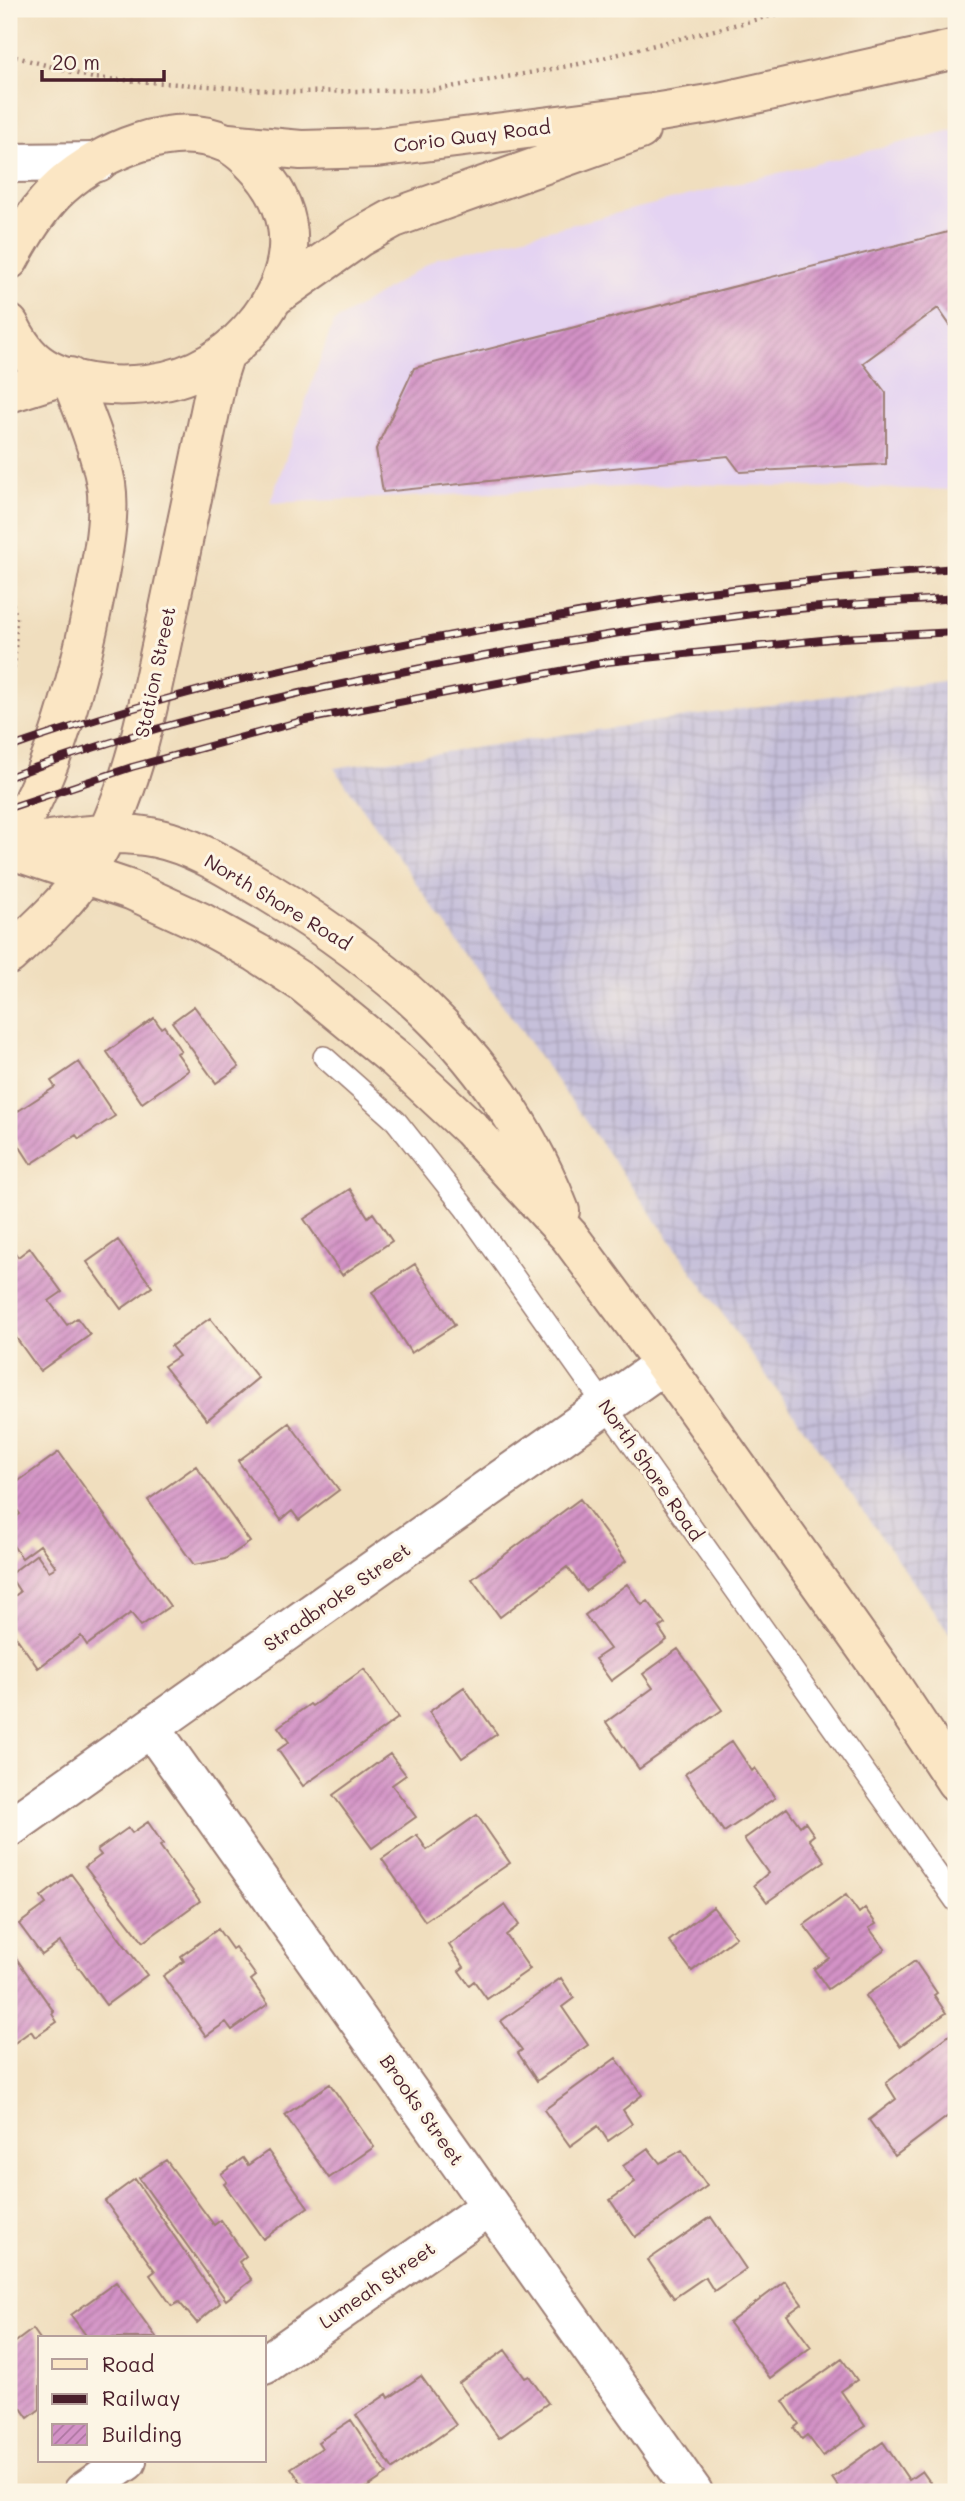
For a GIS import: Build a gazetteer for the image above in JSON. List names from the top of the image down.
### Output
{
  "streets": {
    "main road": ["Corio Quay Road", "Station Street", "North Shore Road"],
    "street": ["Stradbroke Street", "Brooks Street", "Lumeah Street"]
  },
  "crossings": [
    ["Station Street", "North Shore Road"],
    ["North Shore Road", "Stradbroke Street"],
    ["Stradbroke Street", "Brooks Street"],
    ["Brooks Street", "Lumeah Street"]
  ],
  "legend": ["Road", "Railway", "Building"],
  "scale_bar": "20 m"
}
